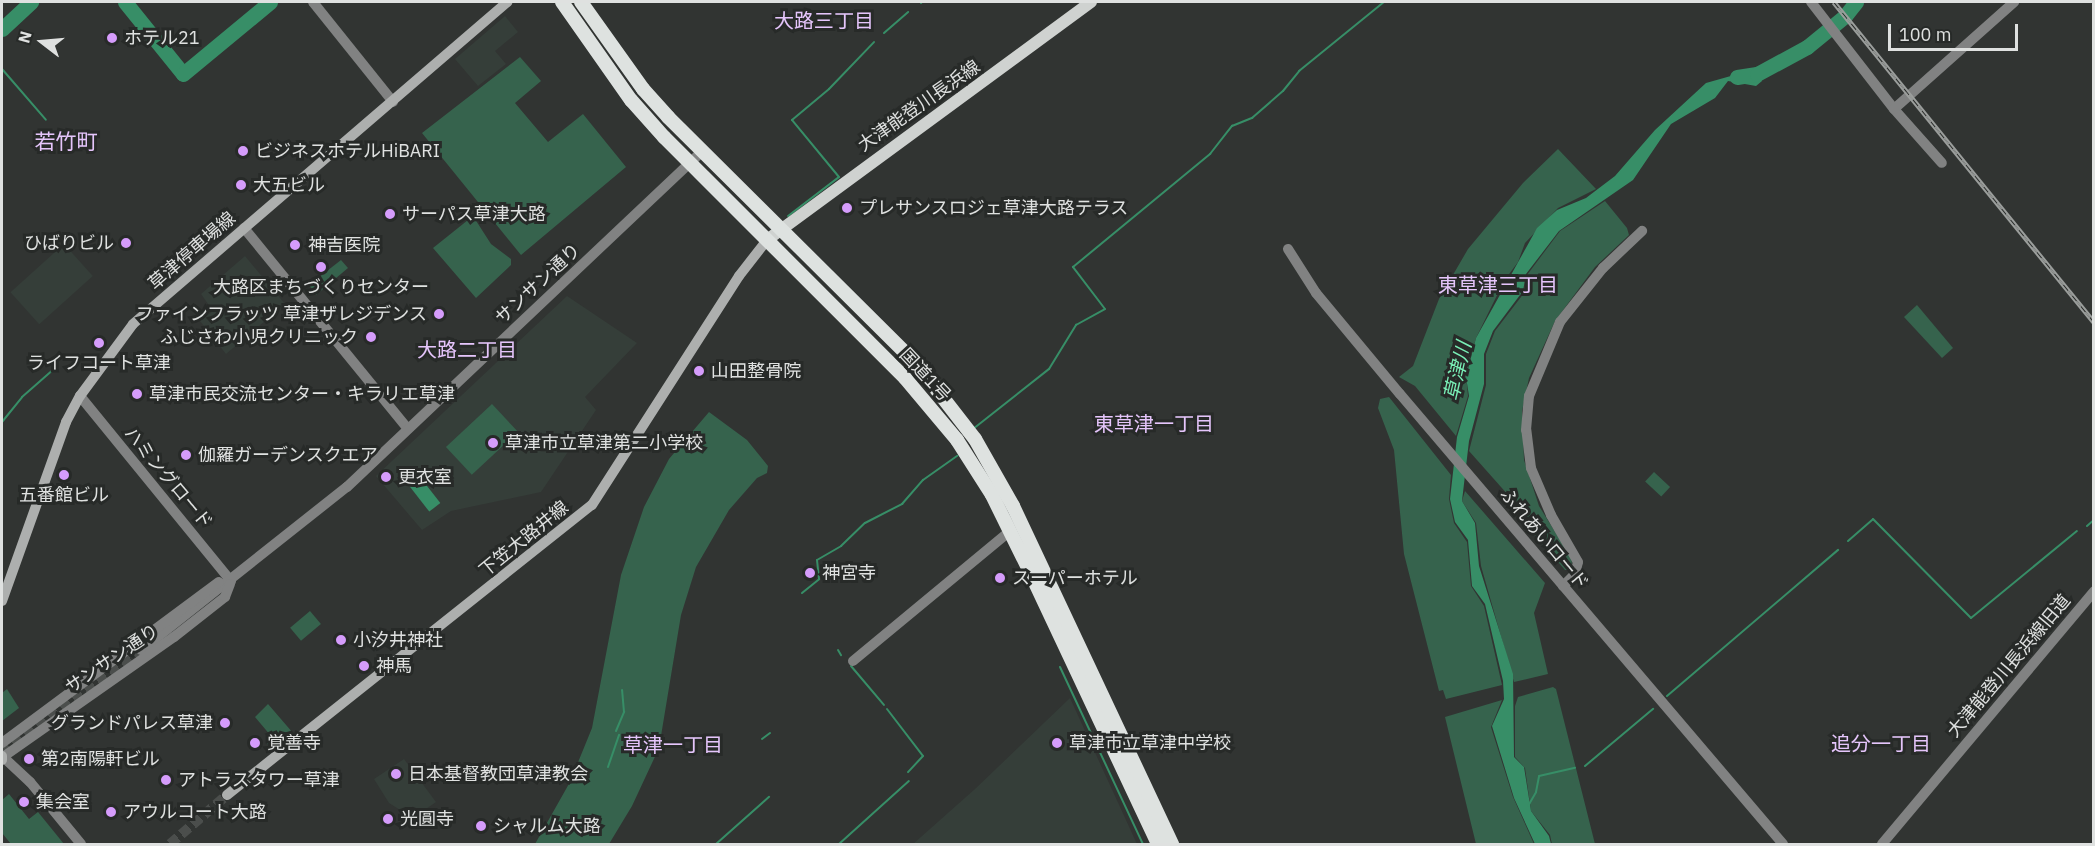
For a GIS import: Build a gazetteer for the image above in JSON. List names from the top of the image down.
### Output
{
  "streets": {
    "highway": ["国道1号"],
    "main road": ["大津能登川長浜線", "草津停車場線", "下笠大路井線"],
    "street": [
      "サンサン通り",
      "ハミングロード",
      "ふれあいロード",
      "大津能登川長浜線旧道"
    ]
  },
  "crossings": [
    ["大津能登川長浜線", "国道1号"],
    ["大津能登川長浜線", "下笠大路井線"],
    ["草津停車場線", "ハミングロード"],
    ["サンサン通り", "国道1号"],
    ["サンサン通り", "ハミングロード"],
    ["国道1号", "下笠大路井線"]
  ],
  "districts": [
    "大路三丁目",
    "若竹町",
    "東草津三丁目",
    "大路二丁目",
    "東草津一丁目",
    "追分一丁目",
    "草津一丁目"
  ],
  "water": ["草津川"],
  "places": [
    "ホテル21",
    "ビジネスホテルHiBARI",
    "大五ビル",
    "プレサンスロジェ草津大路テラス",
    "サーパス草津大路",
    "ひばりビル",
    "神吉医院",
    "大路区まちづくりセンター",
    "ファインフラッツ 草津ザレジデンス",
    "ふじさわ小児クリニック",
    "ライフコート草津",
    "山田整骨院",
    "草津市民交流センター・キラリエ草津",
    "草津市立草津第二小学校",
    "伽羅ガーデンスクエア",
    "五番館ビル",
    "更衣室",
    "神宮寺",
    "スーパーホテル",
    "小汐井神社",
    "神馬",
    "グランドパレス草津",
    "覚善寺",
    "草津市立草津中学校",
    "第2南陽軒ビル",
    "日本基督教団草津教会",
    "アトラスタワー草津",
    "集会室",
    "アウルコート大路",
    "光圓寺",
    "シャルム大路"
  ],
  "scale_bar": "100 m",
  "north": "left"
}
